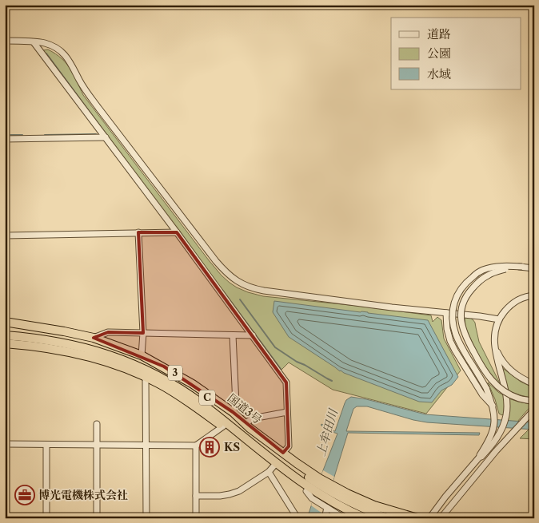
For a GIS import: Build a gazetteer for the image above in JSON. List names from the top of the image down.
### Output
{
  "streets": {
    "highway": ["3", "C", "国道3号"]
  },
  "water": ["上牟田川"],
  "places": {
    "building": ["KS"],
    "office": ["博光電機株式会社"]
  },
  "legend": ["道路", "公園", "水域"]
}
